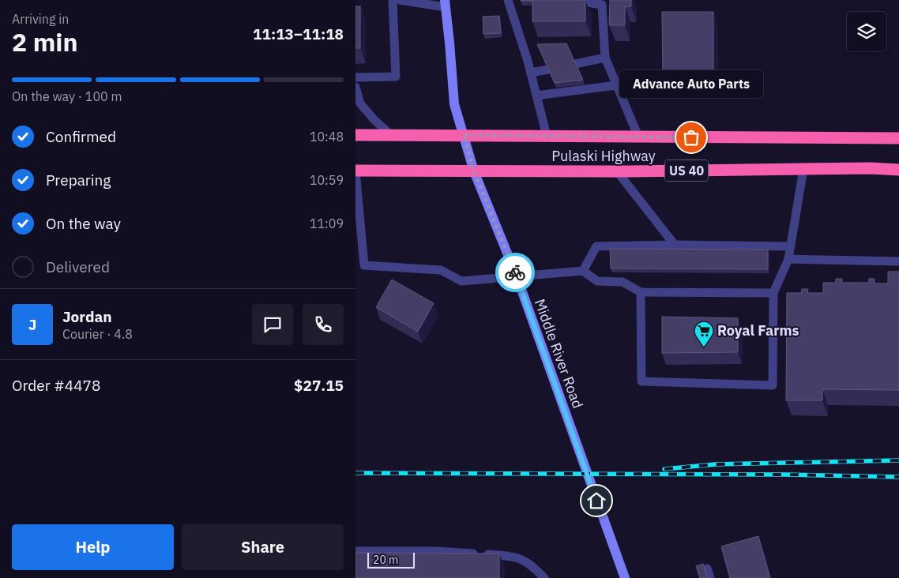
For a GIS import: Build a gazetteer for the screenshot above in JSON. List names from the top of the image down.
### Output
{
  "streets": {
    "highway": ["Pulaski Highway", "US 40"],
    "street": ["Middle River Road"]
  },
  "crossings": [
    ["Pulaski Highway", "Middle River Road"]
  ],
  "places": {
    "other": ["Advance Auto Parts"],
    "supermarket": ["Royal Farms"]
  },
  "scale_bar": "20 m",
  "page": {
    "heading": ["2 min", "Arriving in", "11:13–11:18"],
    "panel": [
      "Jordan",
      "Courier · 4.8",
      "Order #4478",
      "$27.15"
    ],
    "bar": "On the way · 100 m",
    "bubble": "Advance Auto Parts",
    "list": [
      ["Confirmed", "10:48"],
      ["Preparing", "10:59"],
      ["On the way", "11:09"],
      "Delivered"
    ],
    "round": "J",
    "buttons": ["Help", "Share"],
    "scale": "20 m"
  }
}
